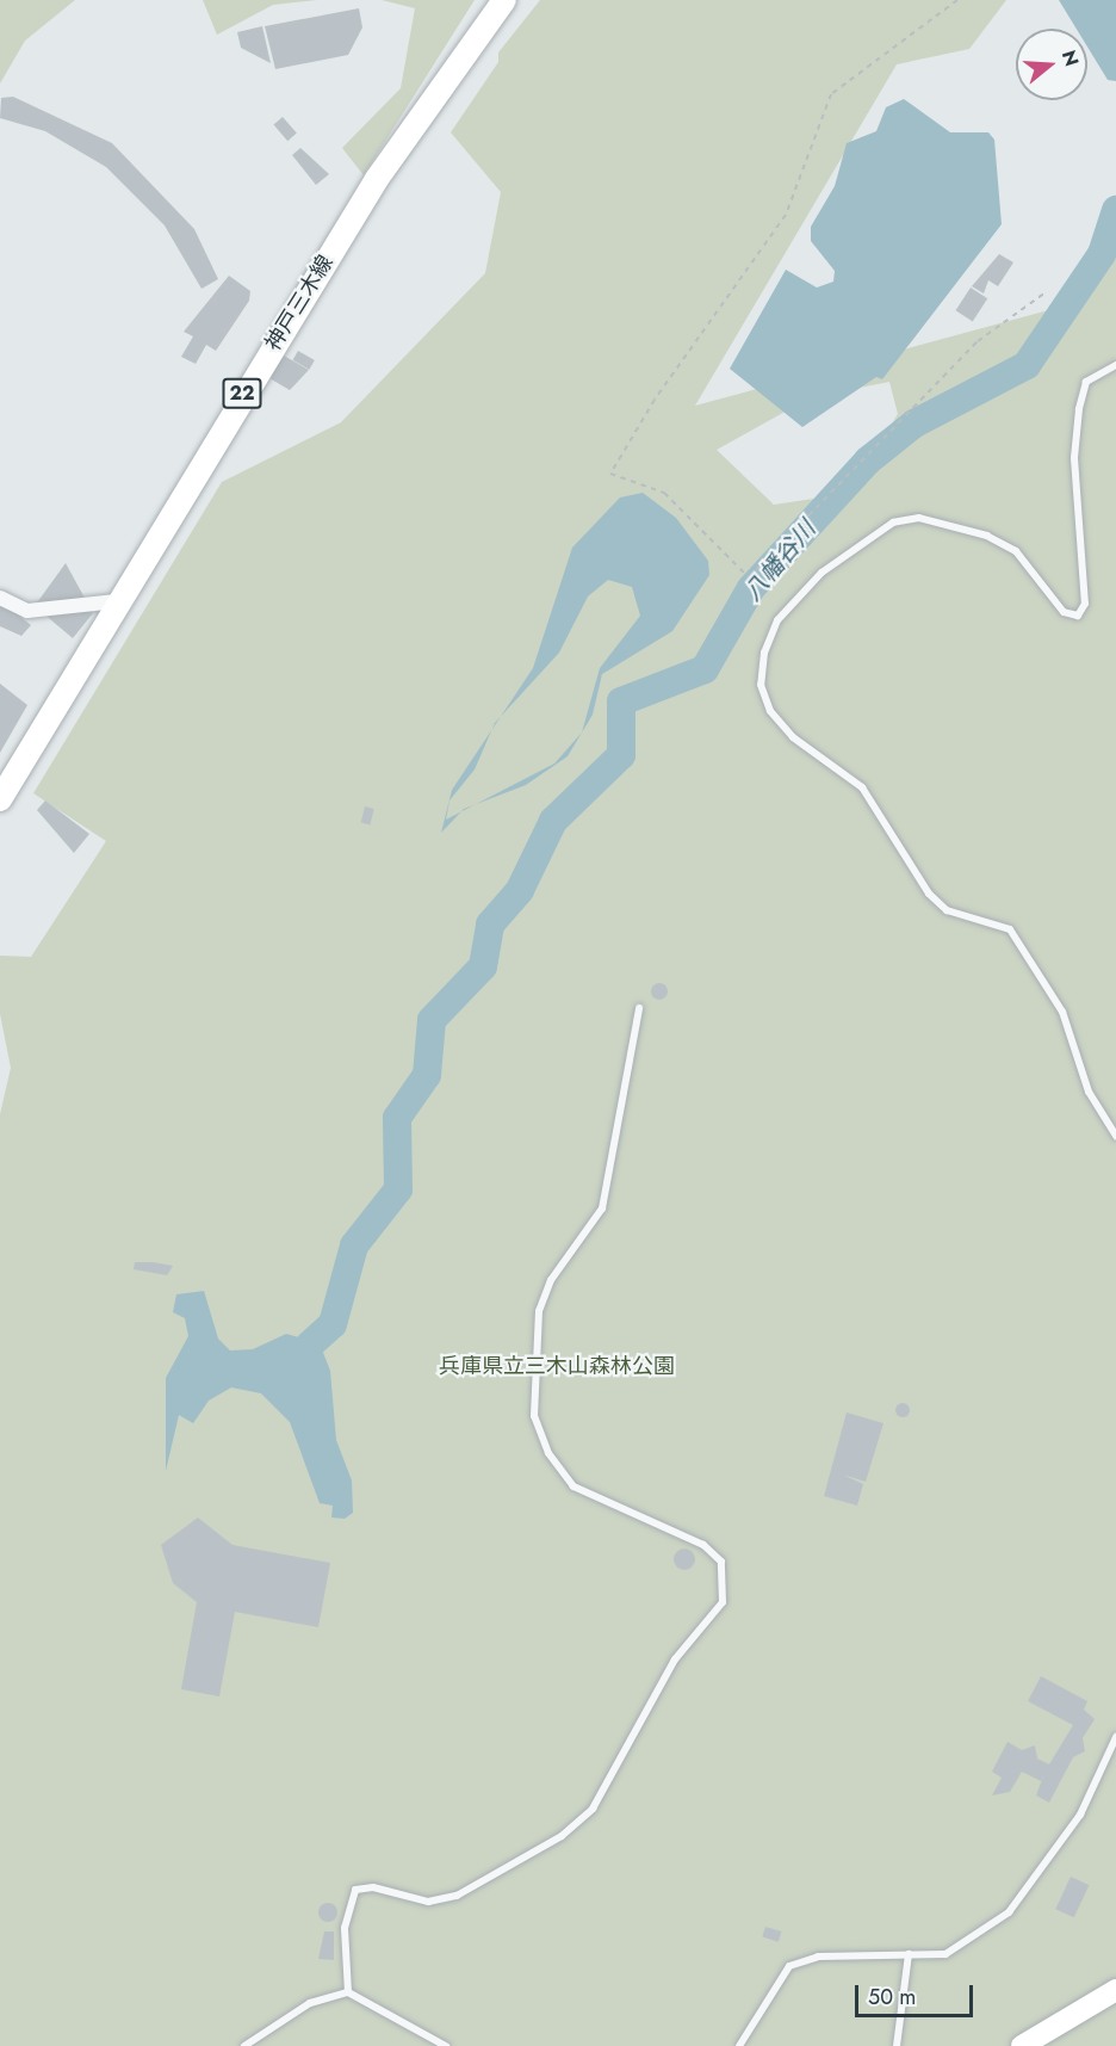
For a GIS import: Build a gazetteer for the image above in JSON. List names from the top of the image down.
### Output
{
  "streets": {
    "main road": ["神戸三木線", "22"]
  },
  "water": ["八幡谷川"],
  "parks": ["兵庫県立三木山森林公園"],
  "scale_bar": "50 m",
  "north": "right"
}
